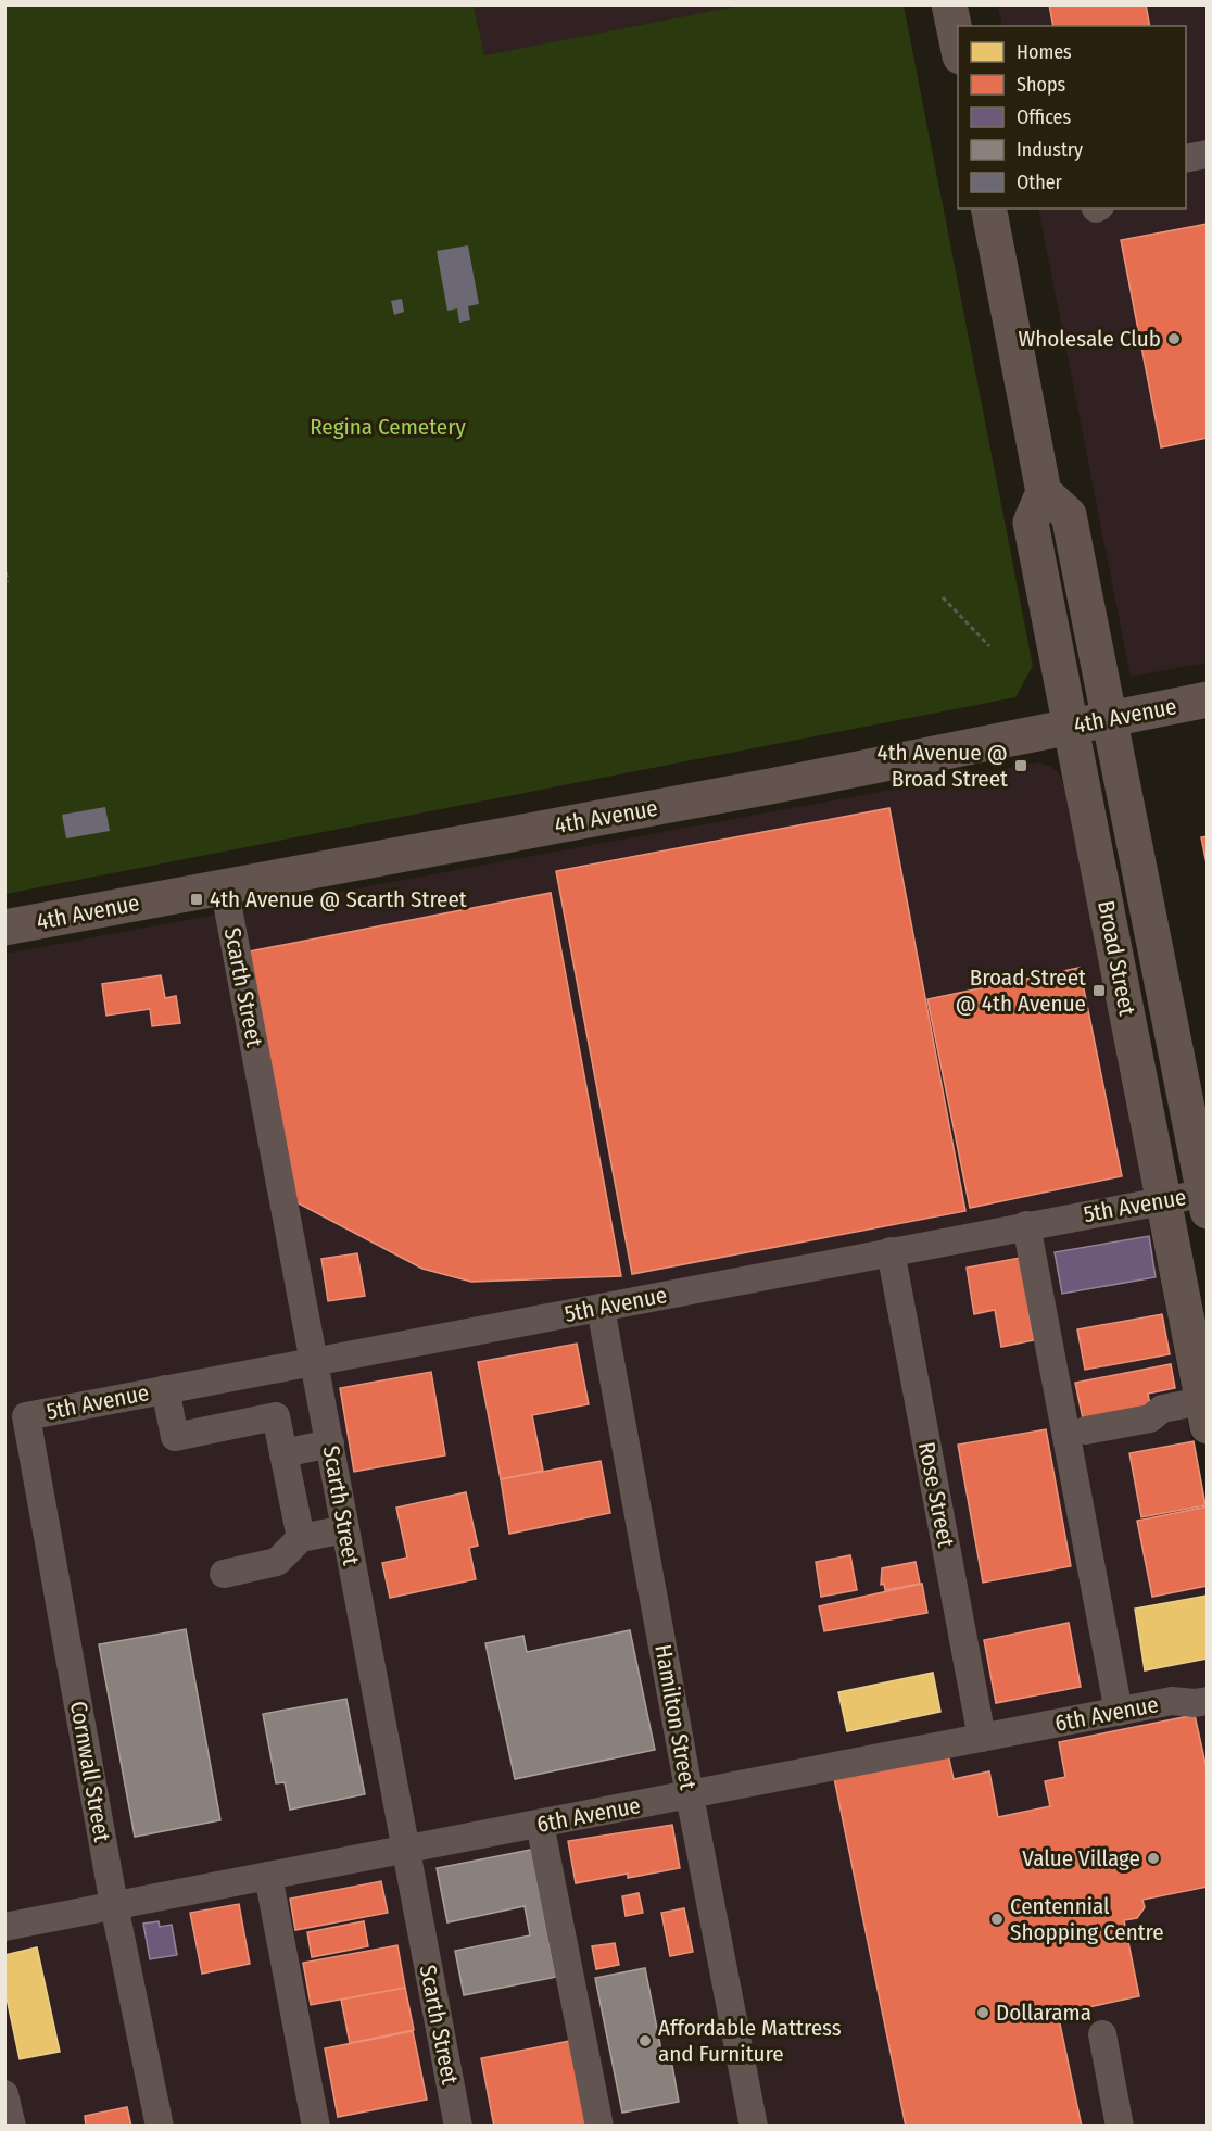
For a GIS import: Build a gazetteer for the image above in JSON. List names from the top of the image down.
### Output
{
  "streets": {
    "main road": ["4th Avenue", "Broad Street"],
    "street": [
      "Scarth Street",
      "5th Avenue",
      "Rose Street",
      "6th Avenue",
      "Hamilton Street",
      "Cornwall Street"
    ]
  },
  "crossings": [
    ["4th Avenue", "Broad Street"],
    ["4th Avenue", "Scarth Street"],
    ["Broad Street", "5th Avenue"],
    ["Scarth Street", "5th Avenue"],
    ["Scarth Street", "6th Avenue"],
    ["5th Avenue", "Rose Street"],
    ["5th Avenue", "Hamilton Street"],
    ["5th Avenue", "Cornwall Street"],
    ["Rose Street", "6th Avenue"],
    ["6th Avenue", "Hamilton Street"],
    ["6th Avenue", "Cornwall Street"]
  ],
  "parks": ["Regina Cemetery"],
  "places": {
    "other": [
      "Wholesale Club",
      "Value Village",
      "Centennial Shopping Centre",
      "Dollarama",
      "Affordable Mattress and Furniture"
    ],
    "transit": ["4th Avenue @ Broad Street", "4th Avenue @ Scarth Street", "Broad Street @ 4th Avenue"]
  },
  "legend": [
    "Homes",
    "Shops",
    "Offices",
    "Industry",
    "Other"
  ]
}
